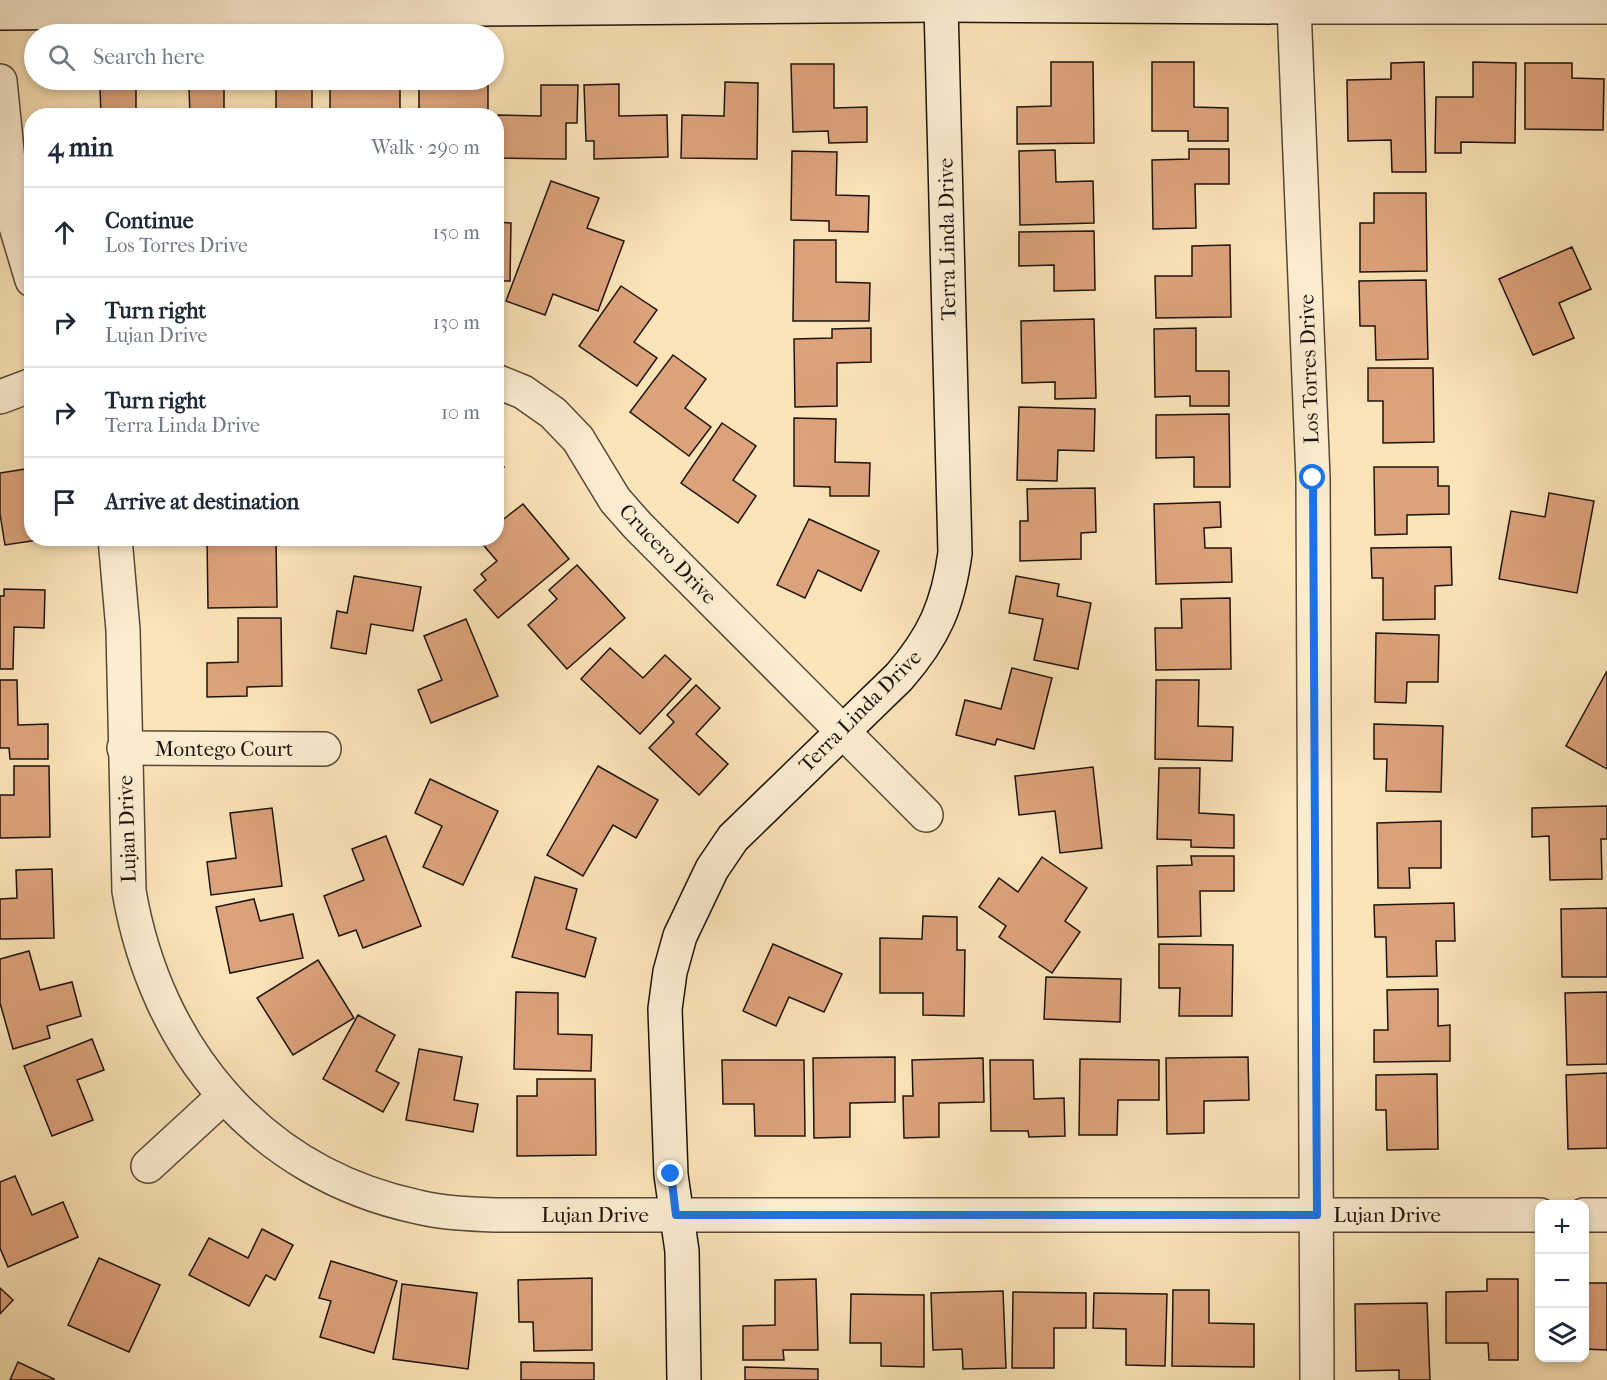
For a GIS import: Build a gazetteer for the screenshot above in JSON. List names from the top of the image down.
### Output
{
  "streets": {
    "street": [
      "Terra Linda Drive",
      "Los Torres Drive",
      "Crucero Drive",
      "Montego Court",
      "Lujan Drive"
    ]
  },
  "crossings": [
    ["Terra Linda Drive", "Crucero Drive"],
    ["Terra Linda Drive", "Lujan Drive"],
    ["Los Torres Drive", "Lujan Drive"],
    ["Montego Court", "Lujan Drive"]
  ],
  "page": {
    "search": "Search here",
    "heading": ["4 min", "Walk · 290 m"],
    "list": [
      ["Continue", "Los Torres Drive", "150 m"],
      ["Turn right", "Lujan Drive", "130 m"],
      ["Turn right", "Terra Linda Drive", "10 m"],
      "Arrive at destination"
    ],
    "map_buttons": ["+", "−"]
  }
}
